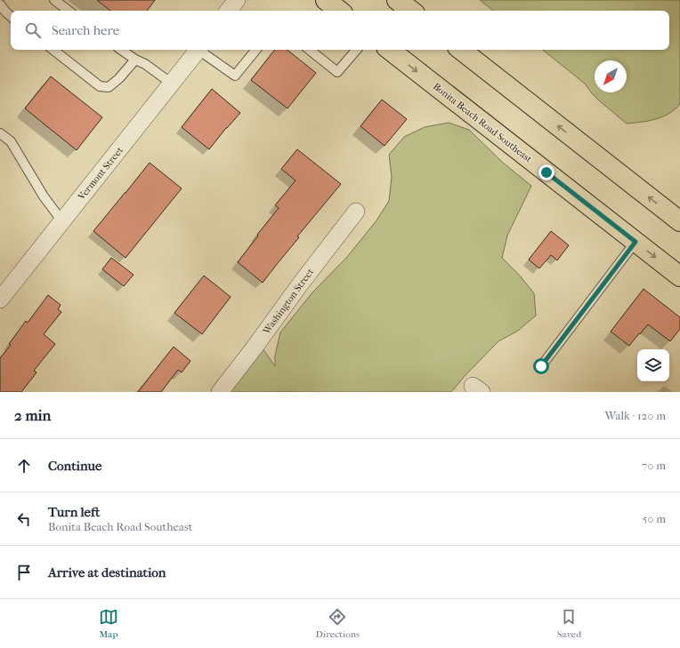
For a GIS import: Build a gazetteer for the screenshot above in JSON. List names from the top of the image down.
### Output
{
  "streets": {
    "main road": ["Bonita Beach Road Southeast"],
    "street": ["Vermont Street", "Washington Street"]
  },
  "north": "bottom left",
  "page": {
    "search": "Search here",
    "heading": ["2 min", "Walk · 120 m"],
    "list": [
      ["Continue", "70 m"],
      ["Turn left", "Bonita Beach Road Southeast", "50 m"],
      "Arrive at destination"
    ],
    "nav": ["Map", "Directions", "Saved"]
  }
}
